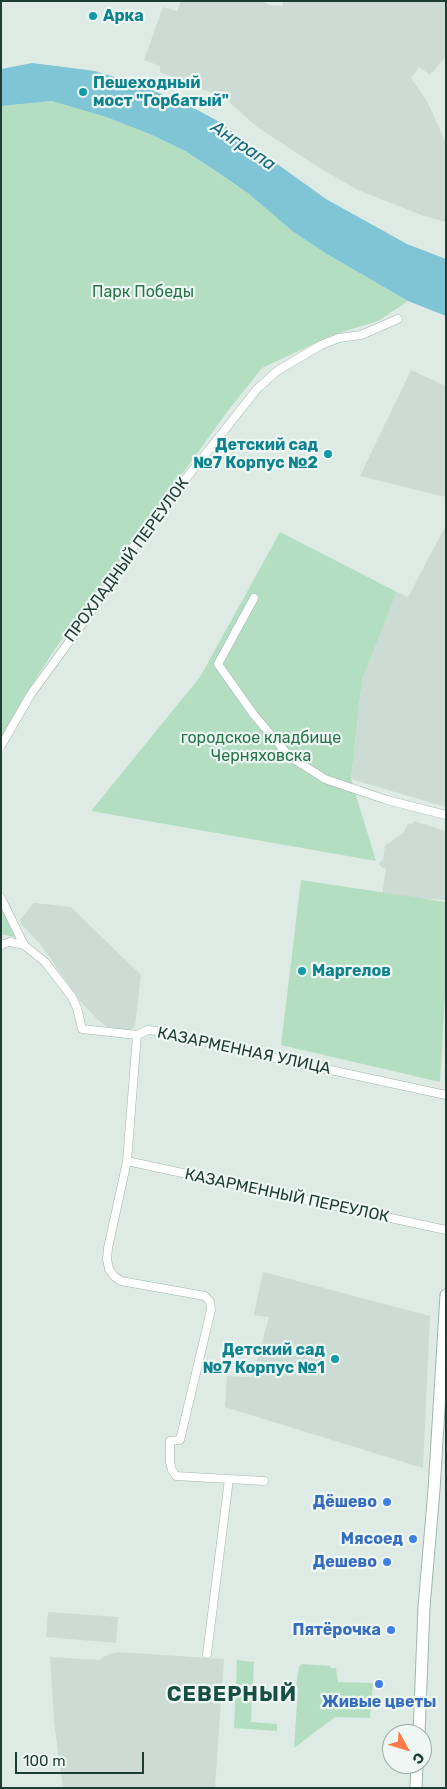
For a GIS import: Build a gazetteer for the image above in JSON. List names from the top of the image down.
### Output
{
  "streets": {
    "street": ["ПРОХЛАДНЫЙ ПЕРЕУЛОК", "КАЗАРМЕННАЯ УЛИЦА", "КАЗАРМЕННЫЙ ПЕРЕУЛОК"]
  },
  "crossings": [
    ["КАЗАРМЕННАЯ УЛИЦА", "КАЗАРМЕННЫЙ ПЕРЕУЛОК"]
  ],
  "districts": ["СЕВЕРНЫЙ"],
  "water": ["Анграпа"],
  "parks": ["Парк Победы", "городское кладбище Черняховска"],
  "places": [
    "Арка",
    "Пешеходный мост \"Горбатый\"",
    "Детский сад №7 Корпус №2",
    "Маргелов",
    "Детский сад №7 Корпус №1",
    "Дёшево",
    "Мясоед",
    "Дешево",
    "Пятёрочка",
    "Живые цветы"
  ],
  "scale_bar": "100 m",
  "north": "bottom right"
}
